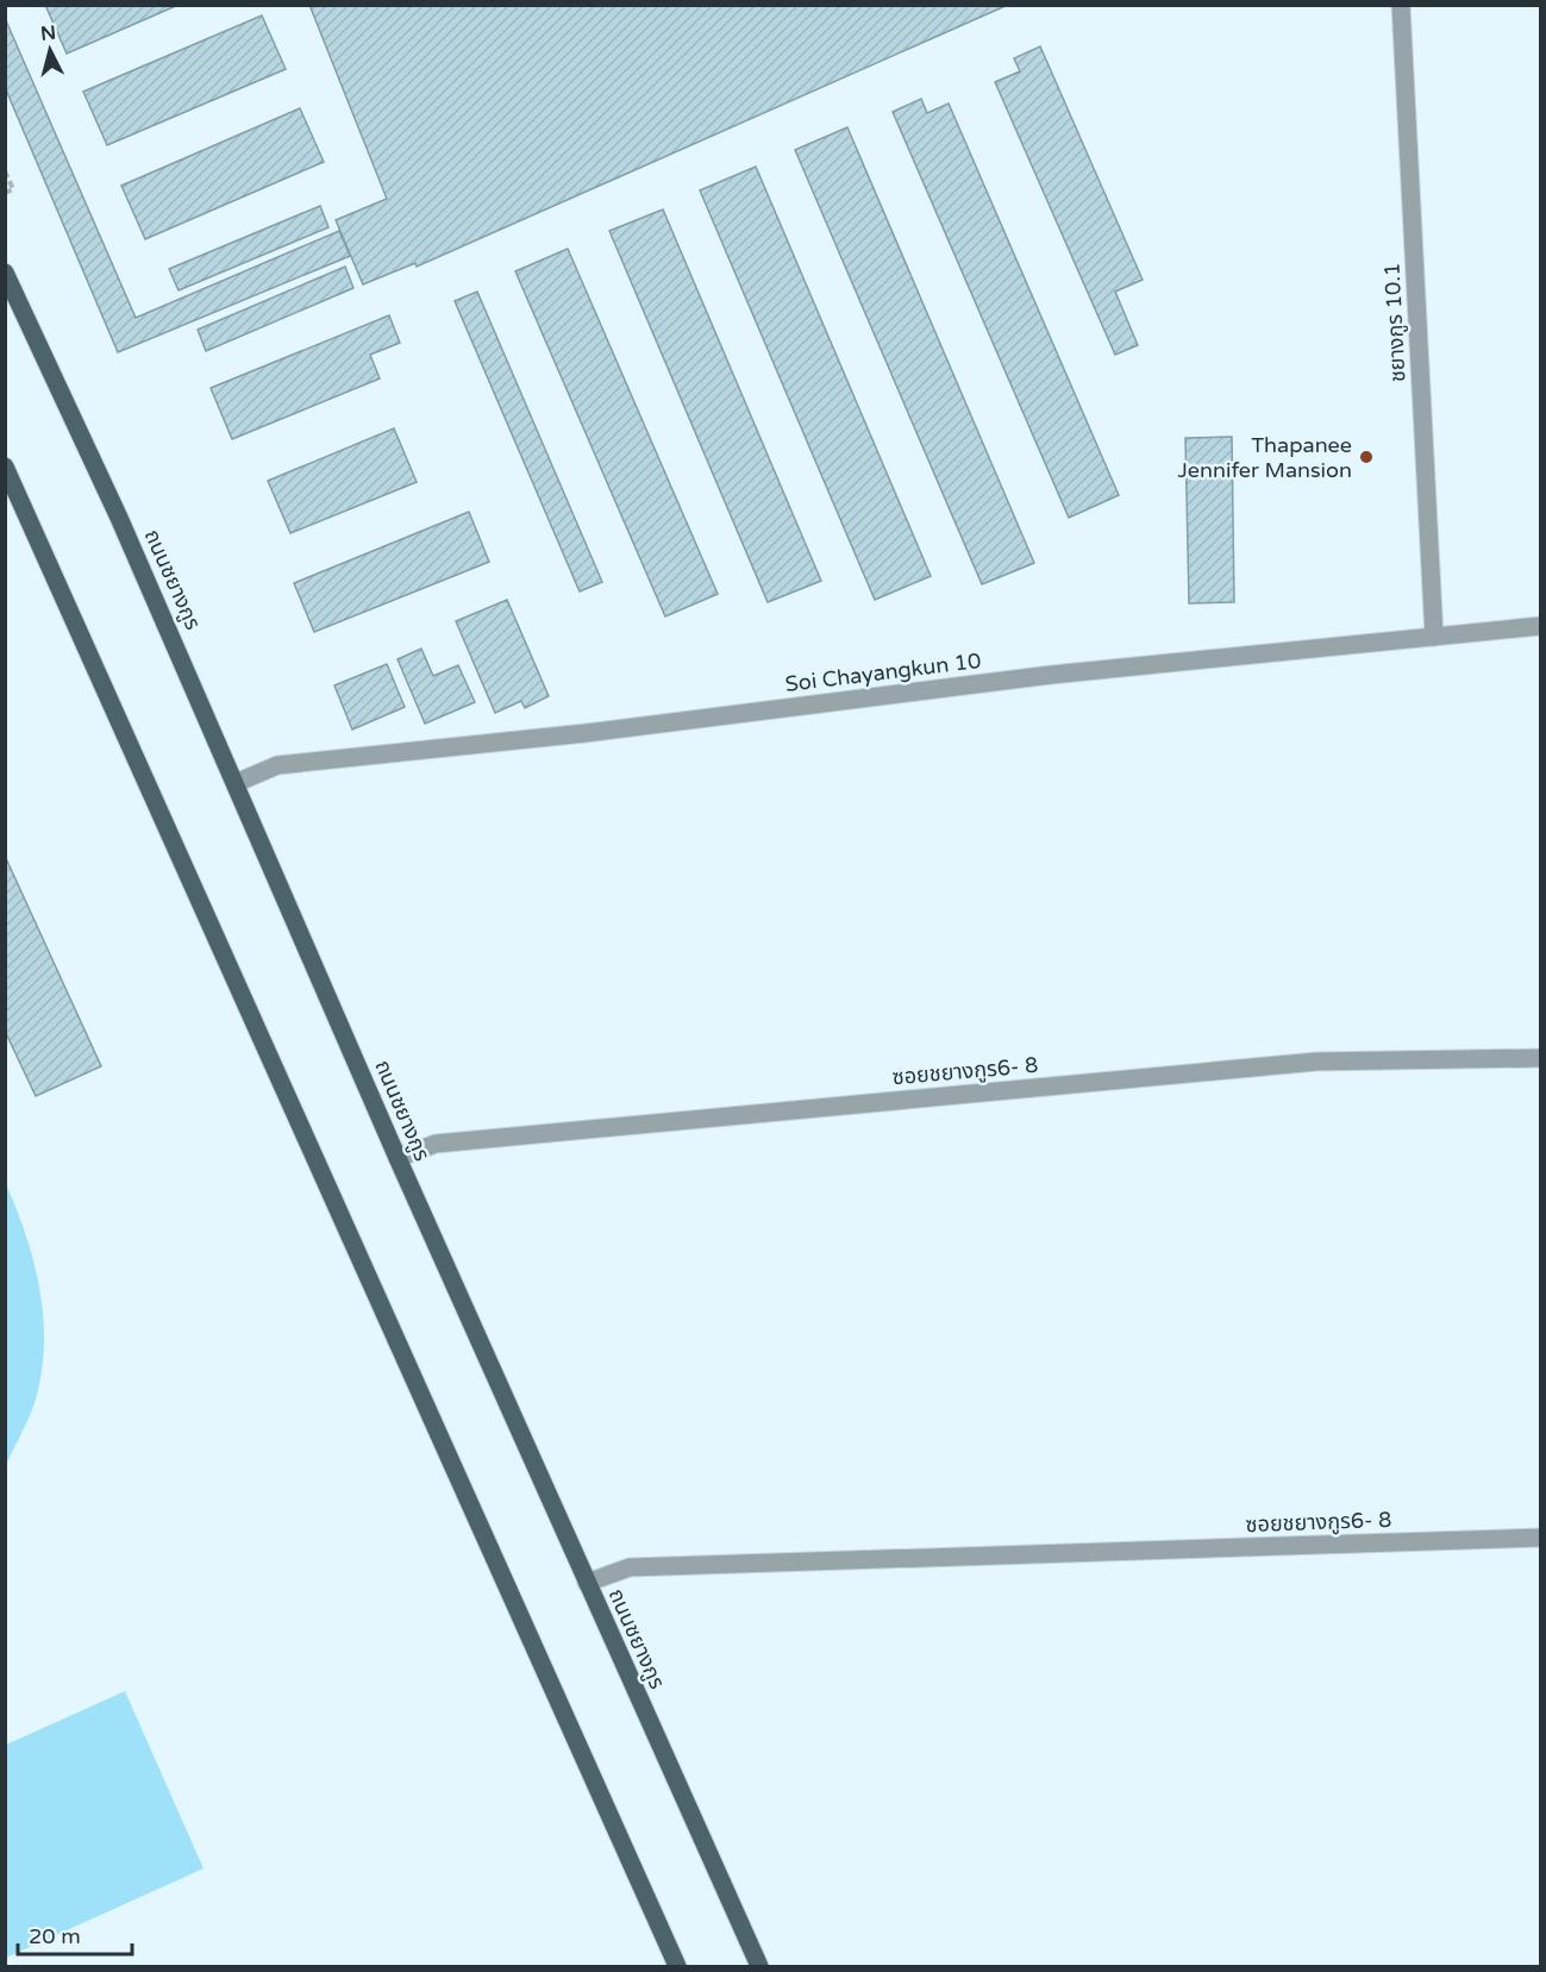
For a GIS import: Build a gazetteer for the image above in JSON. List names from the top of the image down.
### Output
{
  "streets": {
    "main road": ["ถนนชยางกูร"],
    "street": ["ชยางกูร 10.1", "Soi Chayangkun 10", "ซอยชยางกูร6- 8"]
  },
  "crossings": [
    ["ชยางกูร 10.1", "Soi Chayangkun 10"],
    ["ถนนชยางกูร", "Soi Chayangkun 10"],
    ["ถนนชยางกูร", "ซอยชยางกูร6- 8"]
  ],
  "places": ["Thapanee Jennifer Mansion"],
  "scale_bar": "20 m",
  "north": "top"
}
